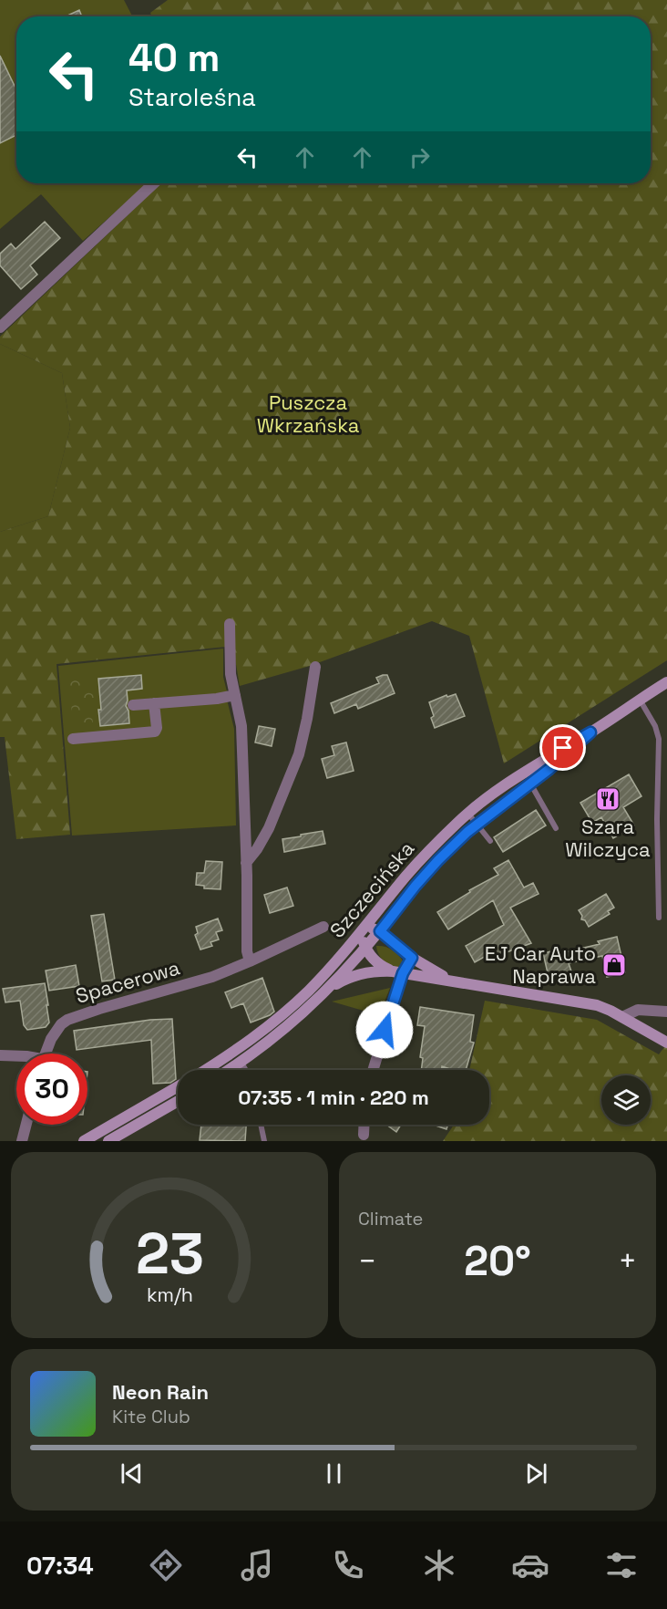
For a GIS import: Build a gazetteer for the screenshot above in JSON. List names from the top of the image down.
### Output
{
  "streets": {
    "main road": ["Szczecińska"],
    "street": ["Spacerowa"]
  },
  "parks": ["Puszcza Wkrzańska"],
  "places": {
    "restaurant": ["Szara Wilczyca"],
    "shop": ["EJ Car Auto Naprawa"]
  },
  "page": {
    "turn": ["40 m", "Staroleśna"],
    "limit": "30",
    "trip": "07:35 · 1 min · 220 m",
    "tile": "Climate",
    "heat": ["−", "20°", "+"],
    "song": ["Neon Rain", "Kite Club"],
    "tabs": "07:34",
    "gauge": ["23", "km/h"]
  }
}
